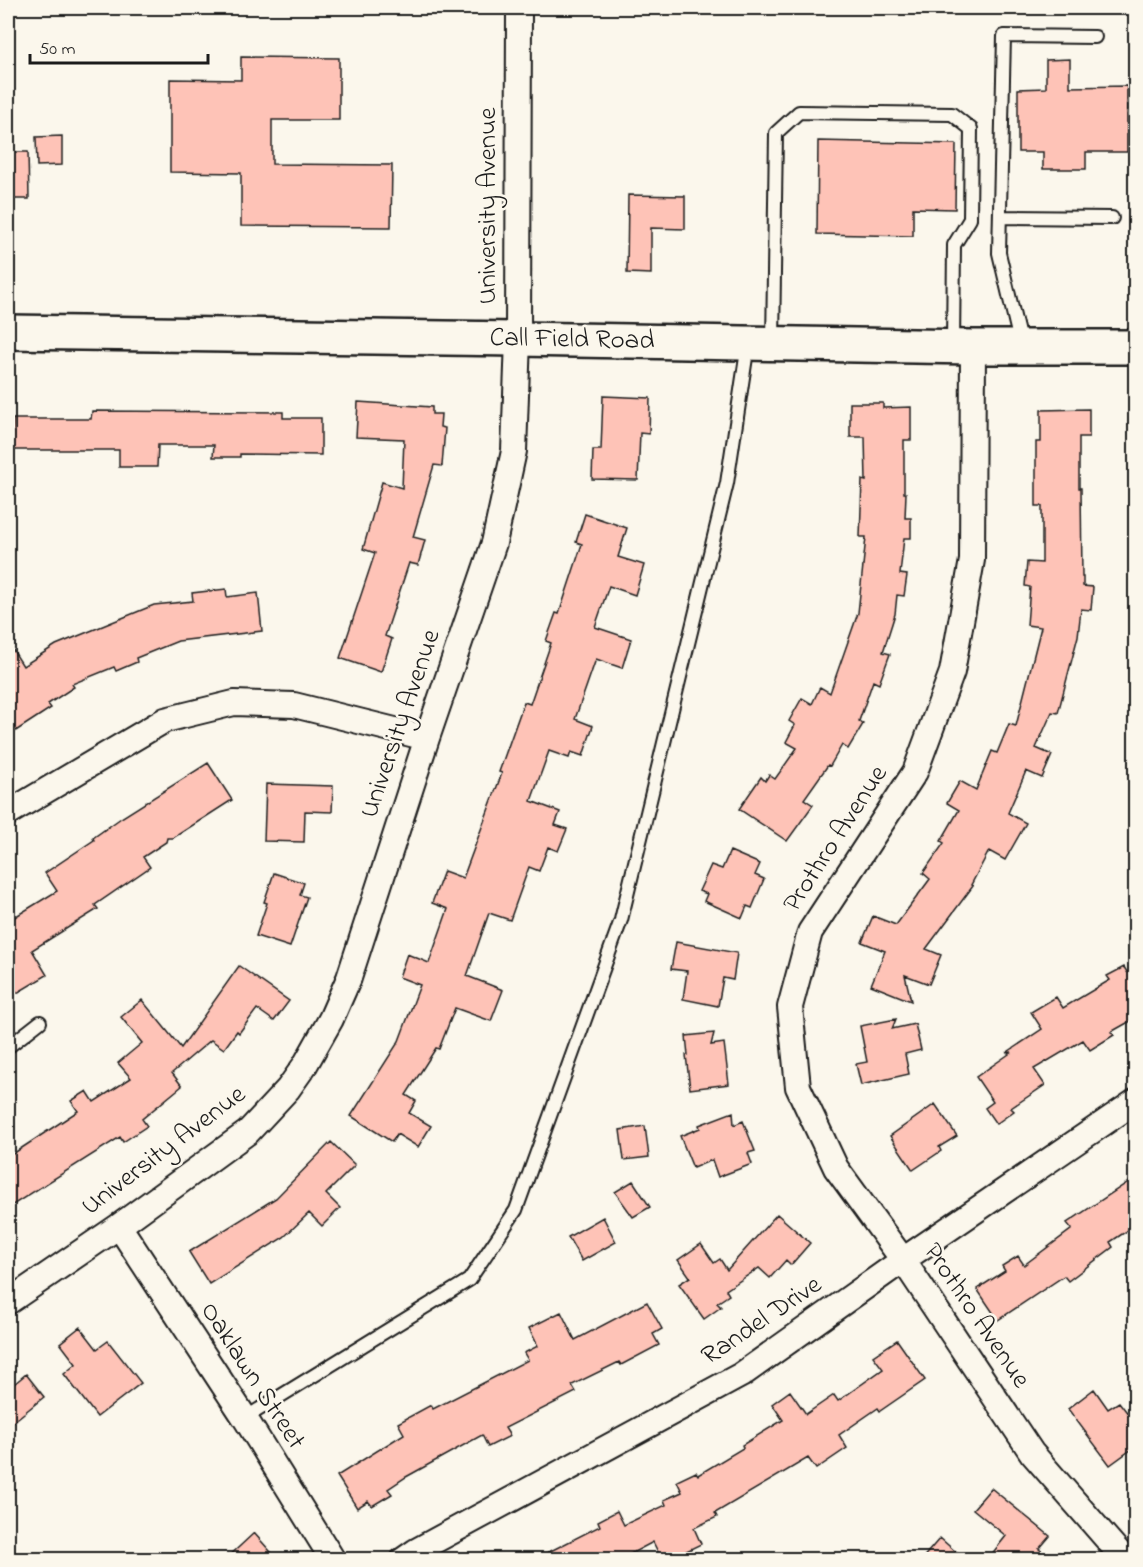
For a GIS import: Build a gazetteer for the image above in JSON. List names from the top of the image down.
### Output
{
  "streets": {
    "main road": ["Call Field Road"],
    "street": [
      "University Avenue",
      "Prothro Avenue",
      "Randel Drive",
      "Oaklawn Street"
    ]
  },
  "crossings": [
    ["University Avenue", "Call Field Road"],
    ["University Avenue", "Oaklawn Street"],
    ["Call Field Road", "Prothro Avenue"],
    ["Prothro Avenue", "Randel Drive"]
  ],
  "scale_bar": "50 m"
}
